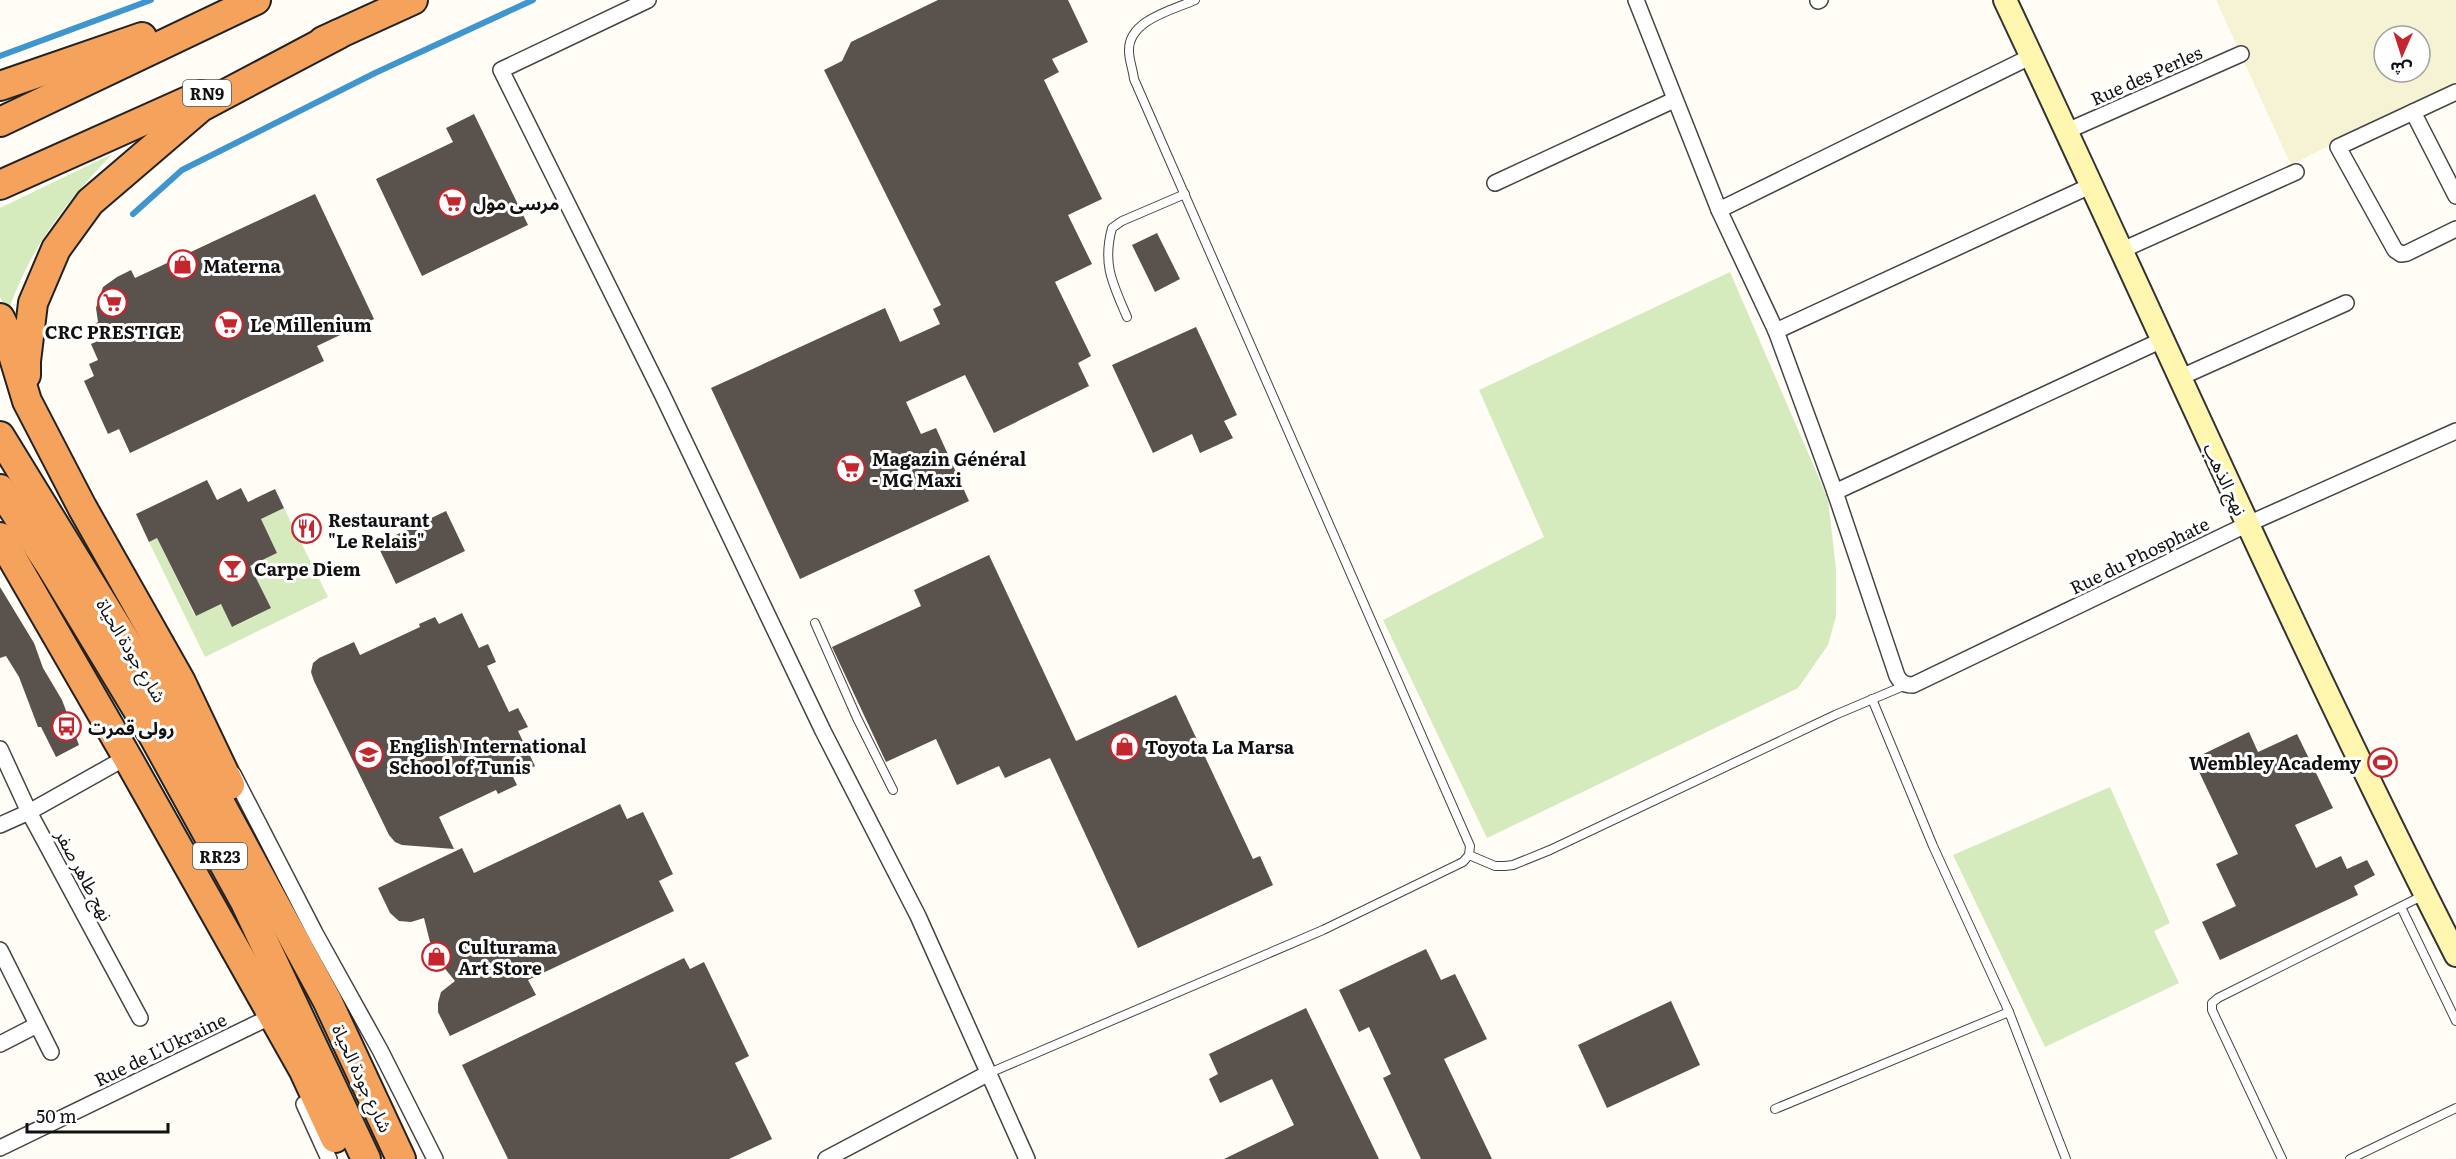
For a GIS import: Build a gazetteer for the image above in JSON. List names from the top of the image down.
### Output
{
  "streets": {
    "highway": ["RN9", "شارع جودة الحياة", "RR23"],
    "street": [
      "Rue des Perles",
      "نهج الذهب",
      "Rue du Phosphate",
      "نهج طاهر صفر",
      "Rue de L'Ukraine"
    ]
  },
  "crossings": [
    ["Rue des Perles", "نهج الذهب"],
    ["نهج الذهب", "Rue du Phosphate"]
  ],
  "places": {
    "supermarket": [
      "مرسى مول",
      "CRC PRESTIGE",
      "Le Millenium",
      "Magazin Général - MG Maxi"
    ],
    "shop": ["Materna", "Toyota La Marsa", "Culturama Art Store"],
    "restaurant": ["Restaurant \"Le Relais\""],
    "bar": ["Carpe Diem"],
    "bus stop": ["رولى قمرت"],
    "school or university": ["English International School of Tunis"],
    "sports": ["Wembley Academy"]
  },
  "scale_bar": "50 m",
  "north": "bottom"
}
